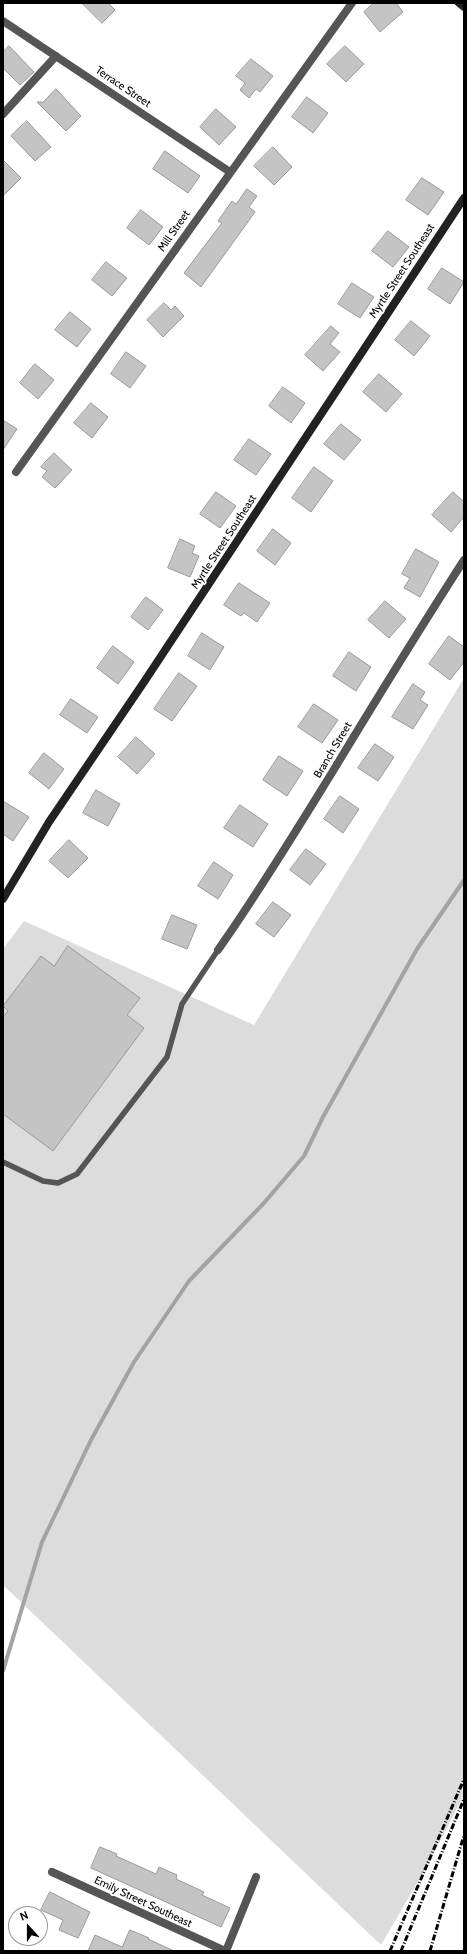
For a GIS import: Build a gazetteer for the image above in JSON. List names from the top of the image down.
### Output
{
  "streets": {
    "street": [
      "Terrace Street",
      "Mill Street",
      "Myrtle Street Southeast",
      "Branch Street",
      "Emily Street Southeast"
    ]
  },
  "crossings": [
    ["Terrace Street", "Mill Street"]
  ],
  "north": "top"
}
